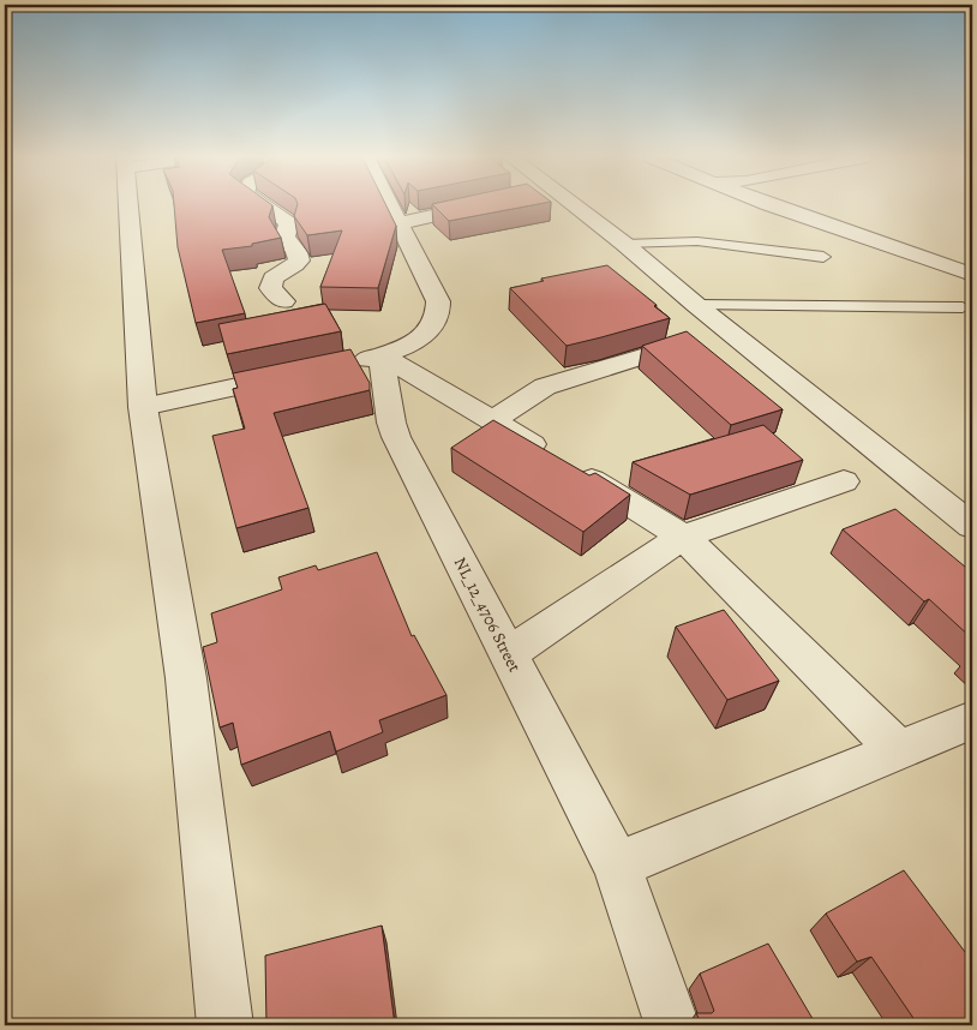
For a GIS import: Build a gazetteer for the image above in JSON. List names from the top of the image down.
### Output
{
  "streets": {
    "street": ["NL_12_4706 Street"]
  }
}
